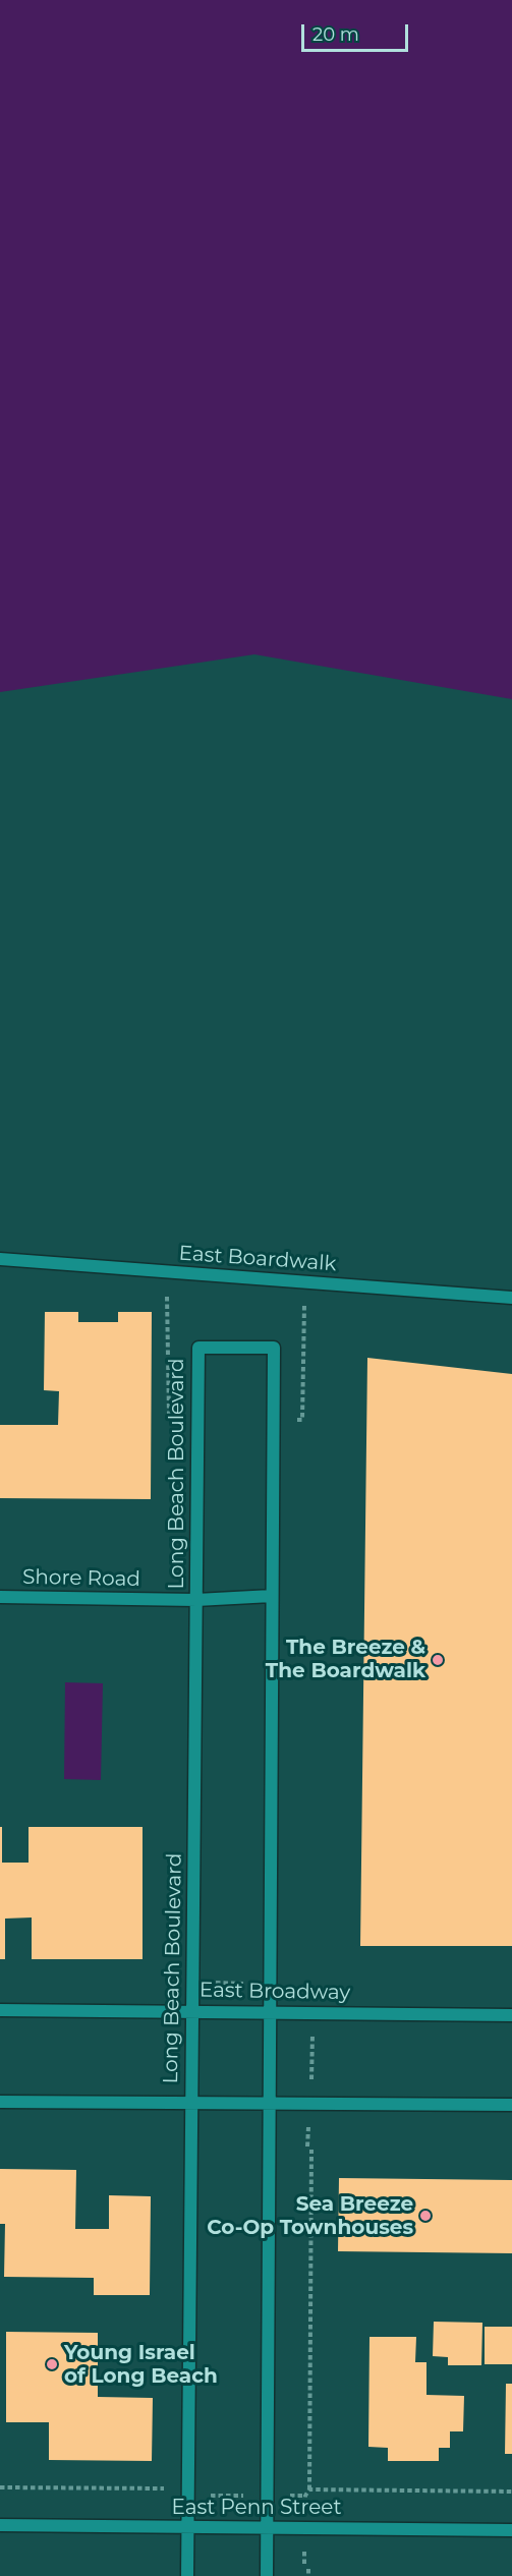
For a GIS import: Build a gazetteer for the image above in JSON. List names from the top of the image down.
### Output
{
  "streets": {
    "street": [
      "East Boardwalk",
      "Long Beach Boulevard",
      "Shore Road",
      "East Broadway",
      "East Penn Street"
    ]
  },
  "crossings": [
    ["Long Beach Boulevard", "Shore Road"],
    ["Long Beach Boulevard", "East Broadway"],
    ["Long Beach Boulevard", "East Penn Street"]
  ],
  "places": ["The Breeze & The Boardwalk", "Sea Breeze Co-Op Townhouses", "Young Israel of Long Beach"],
  "scale_bar": "20 m"
}
